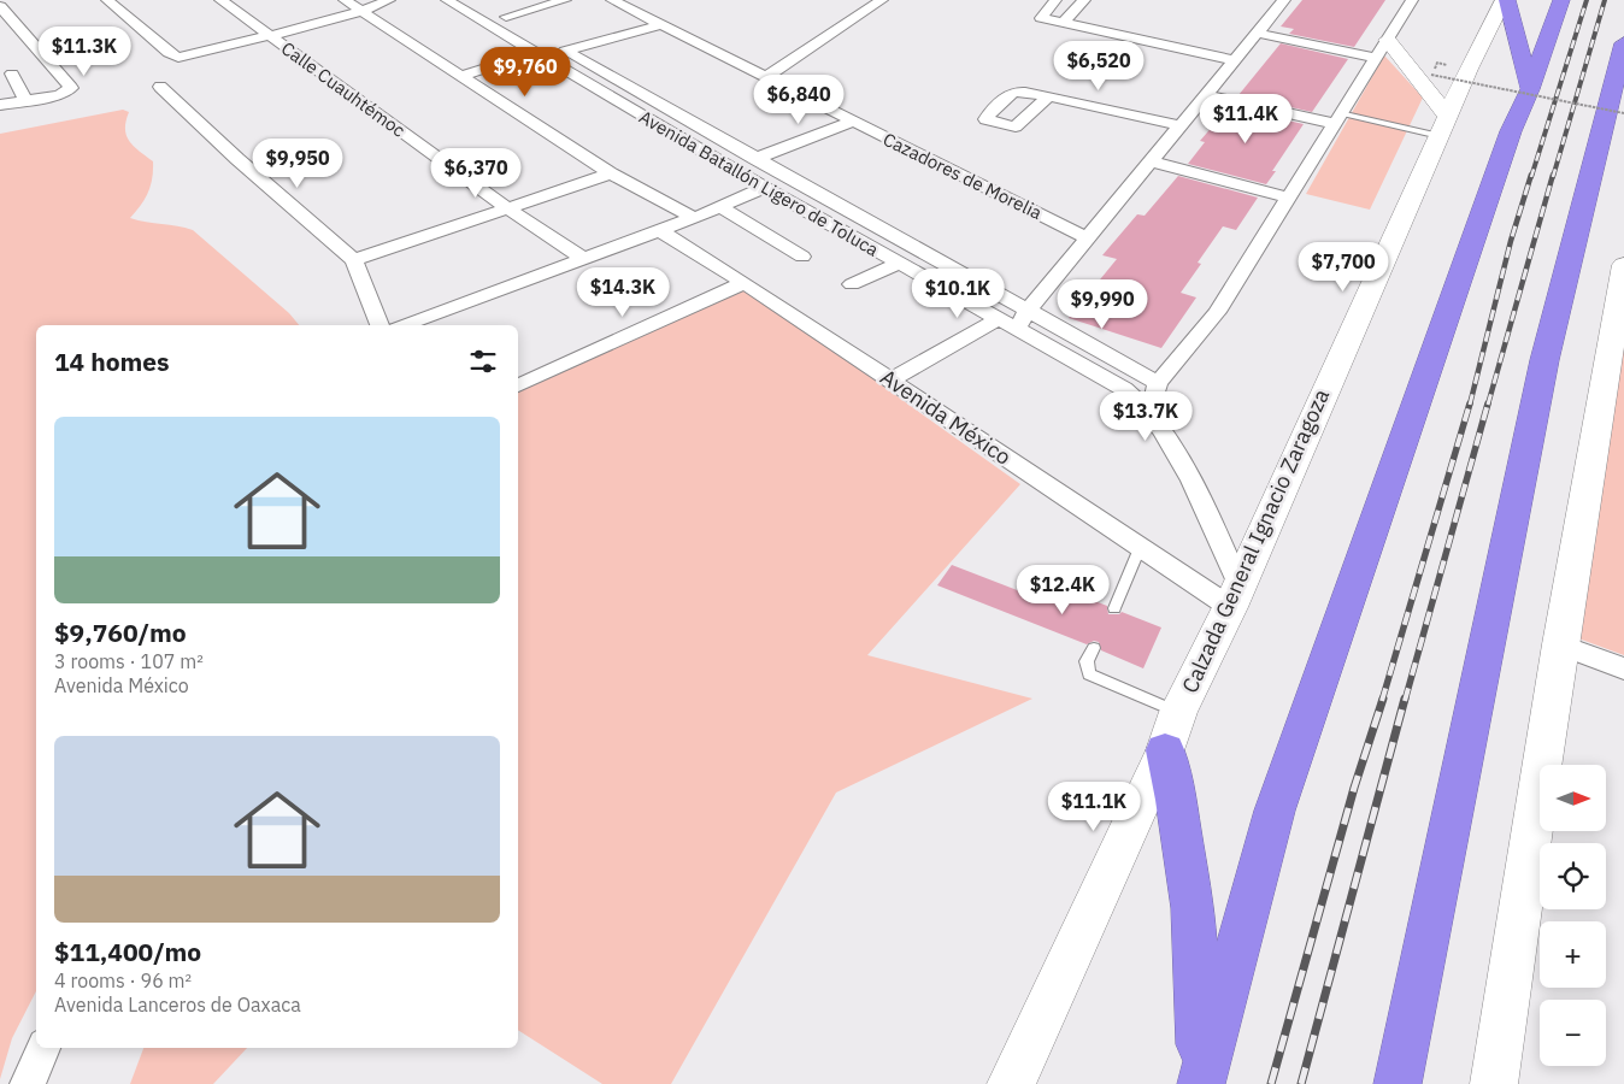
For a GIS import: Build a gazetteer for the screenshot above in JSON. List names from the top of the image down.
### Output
{
  "streets": {
    "main road": ["Calzada General Ignacio Zaragoza"],
    "street": [
      "Calle Cuauhtémoc",
      "Cazadores de Morelia",
      "Avenida Batallón Ligero de Toluca",
      "Avenida México"
    ]
  },
  "crossings": [
    ["Avenida Batallón Ligero de Toluca", "Avenida México"],
    ["Avenida Batallón Ligero de Toluca", "Calzada General Ignacio Zaragoza"],
    ["Avenida México", "Calzada General Ignacio Zaragoza"]
  ],
  "north": "right",
  "page": {
    "price": [
      "$11.3K",
      "$6,520",
      "$9,760",
      "$6,840",
      "$11.4K",
      "$9,950",
      "$6,370",
      "$7,700",
      "$14.3K",
      "$10.1K",
      "$9,990",
      "$13.7K",
      "$12.4K",
      "$11.1K"
    ],
    "heading": "14 homes",
    "list": [
      {
        "name": "$9,760/mo",
        "note": "3 rooms · 107 m² · Avenida México"
      },
      {
        "name": "$11,400/mo",
        "note": "4 rooms · 96 m² · Avenida Lanceros de Oaxaca"
      }
    ],
    "map_buttons": ["+", "−"]
  }
}
